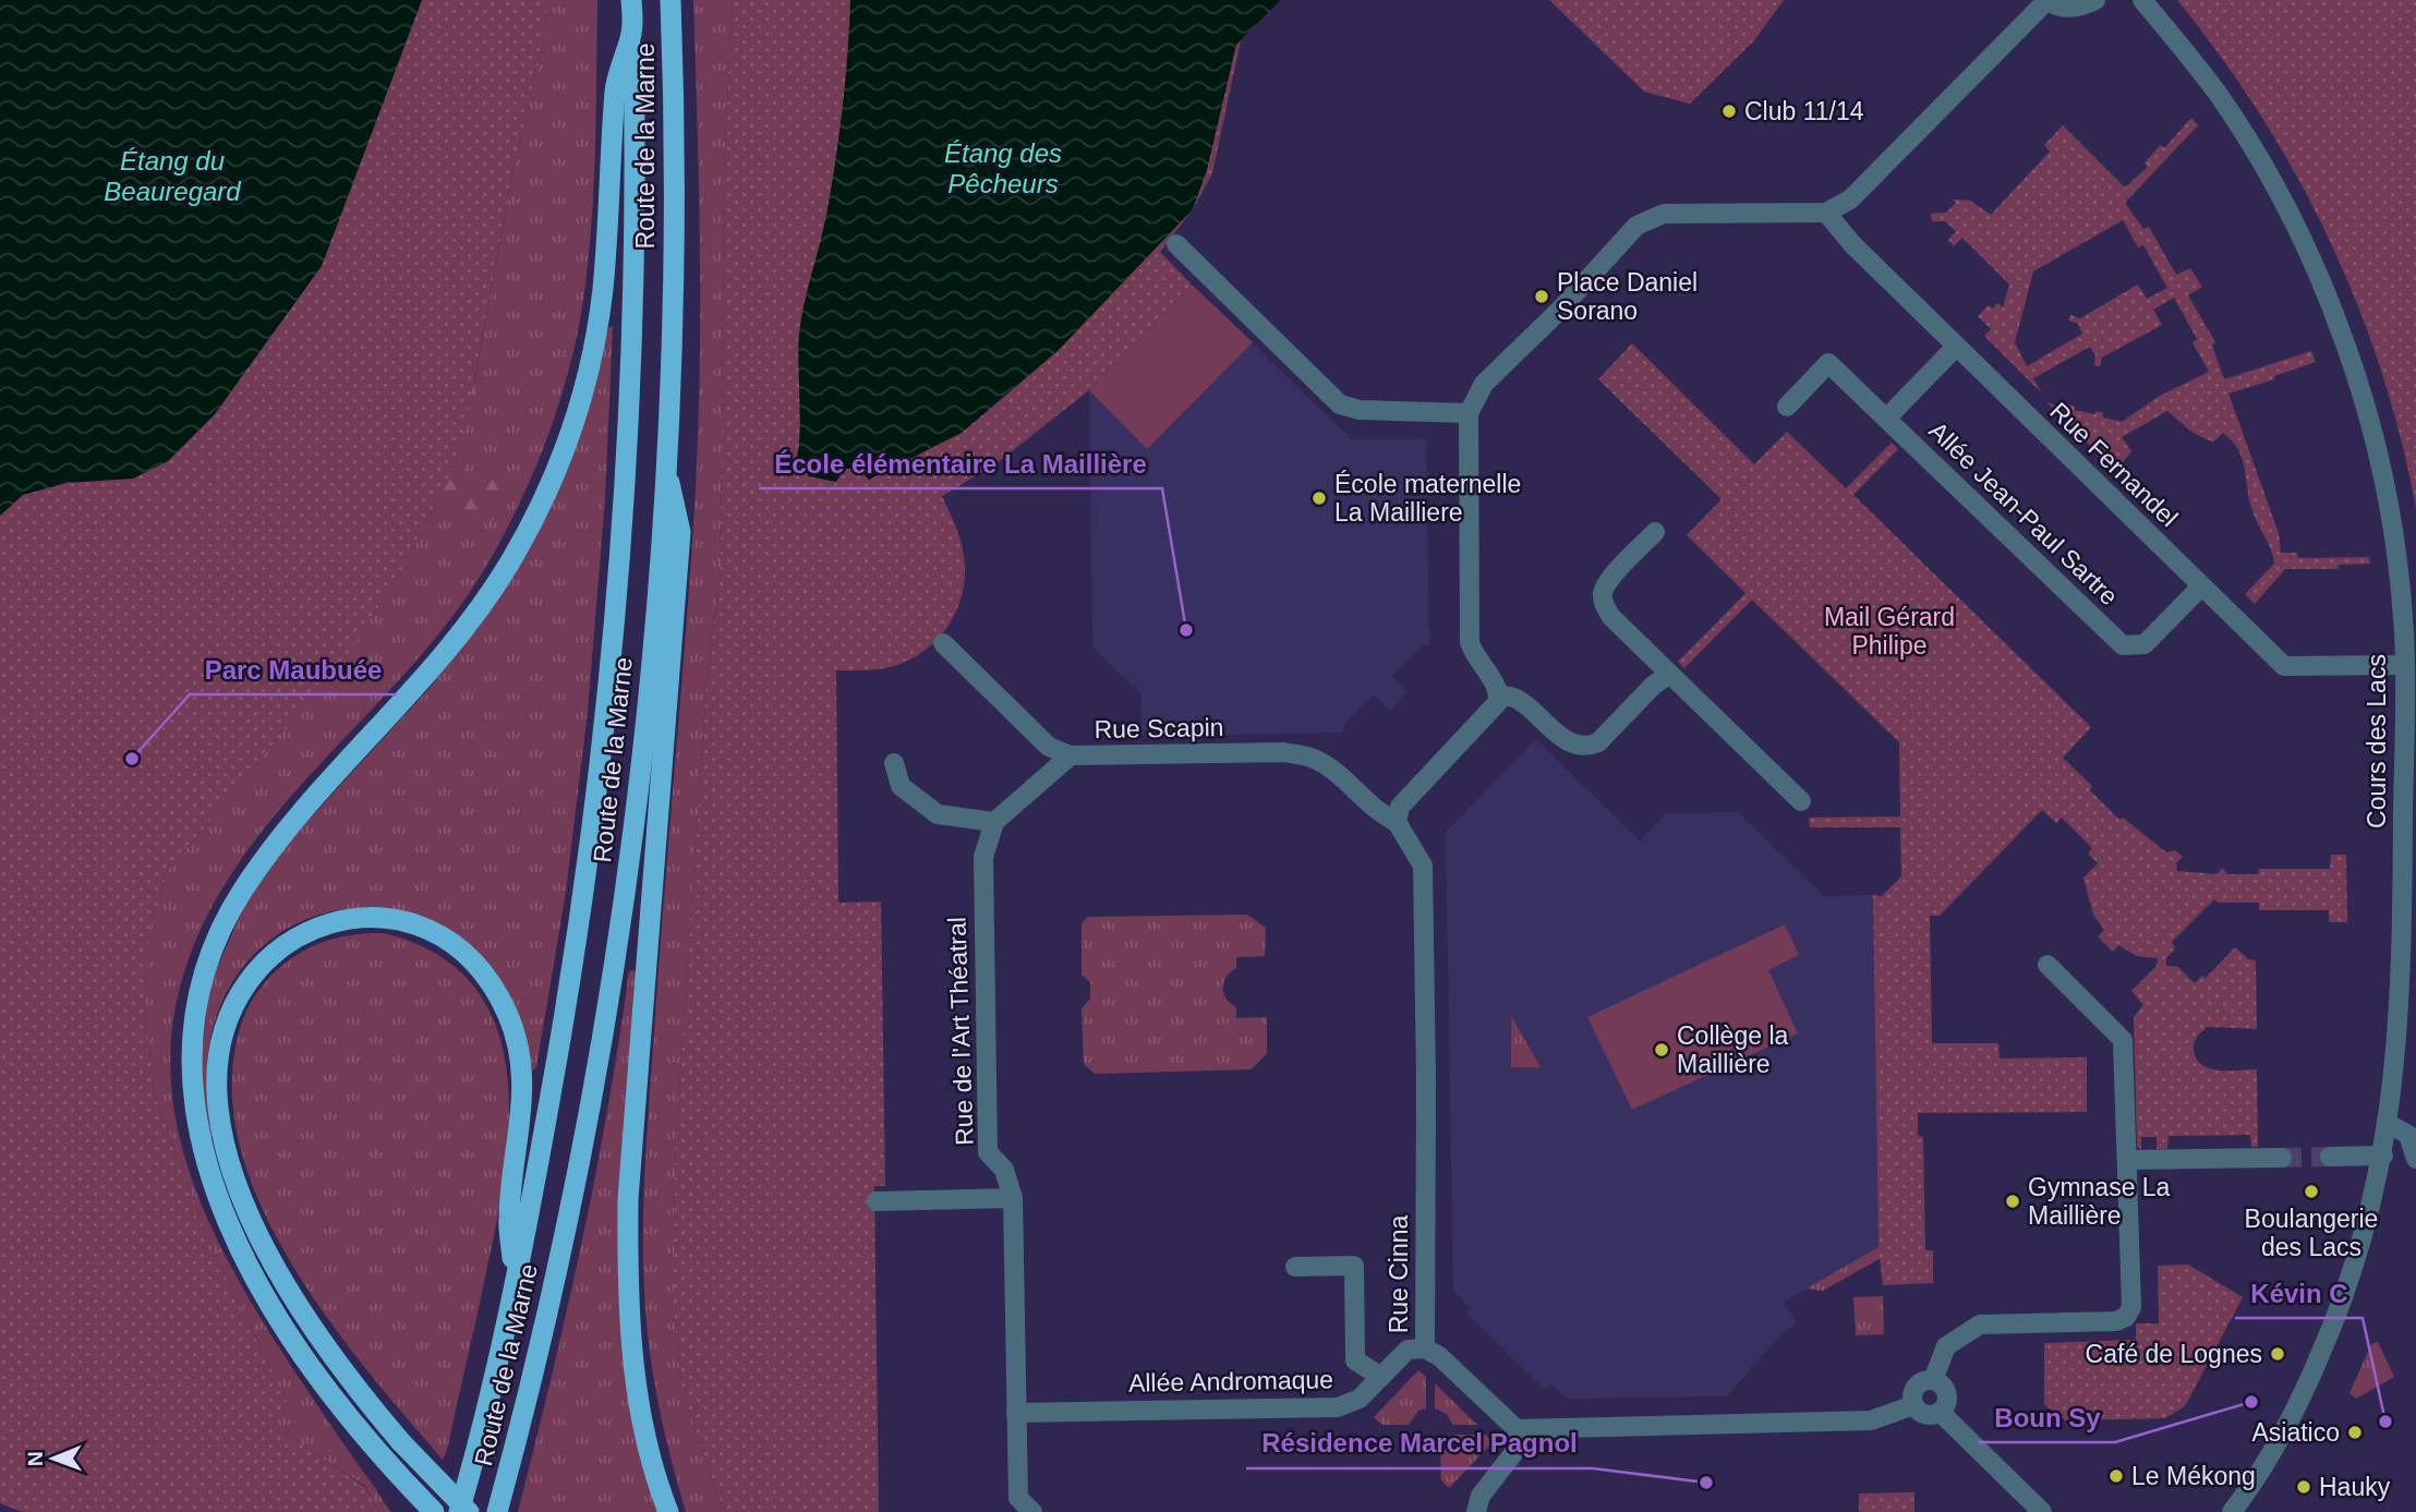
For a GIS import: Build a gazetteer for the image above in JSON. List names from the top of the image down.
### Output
{
  "streets": {
    "highway": ["Route de la Marne"],
    "street": [
      "Rue Fernandel",
      "Allée Jean-Paul Sartre",
      "Rue Scapin",
      "Cours des Lacs",
      "Rue de l'Art Théatral",
      "Rue Cinna",
      "Allée Andromaque"
    ]
  },
  "crossings": [
    ["Rue Fernandel", "Allée Jean-Paul Sartre"],
    ["Rue Fernandel", "Cours des Lacs"],
    ["Rue Scapin", "Rue Cinna"],
    ["Rue de l'Art Théatral", "Allée Andromaque"],
    ["Rue Cinna", "Allée Andromaque"]
  ],
  "water": ["Étang des Pêcheurs", "Étang du Beauregard"],
  "parks": ["Mail Gérard Philipe"],
  "places": [
    "Club 11/14",
    "Place Daniel Sorano",
    "École maternelle La Mailliere",
    "École élémentaire La Maillière",
    "Parc Maubuée",
    "Collège la Maillière",
    "Boulangerie des Lacs",
    "Gymnase La Maillière",
    "Café de Lognes",
    "Boun Sy",
    "Kévin C",
    "Asiatico",
    "Le Mékong",
    "Résidence Marcel Pagnol",
    "Hauky"
  ],
  "north": "left"
}
